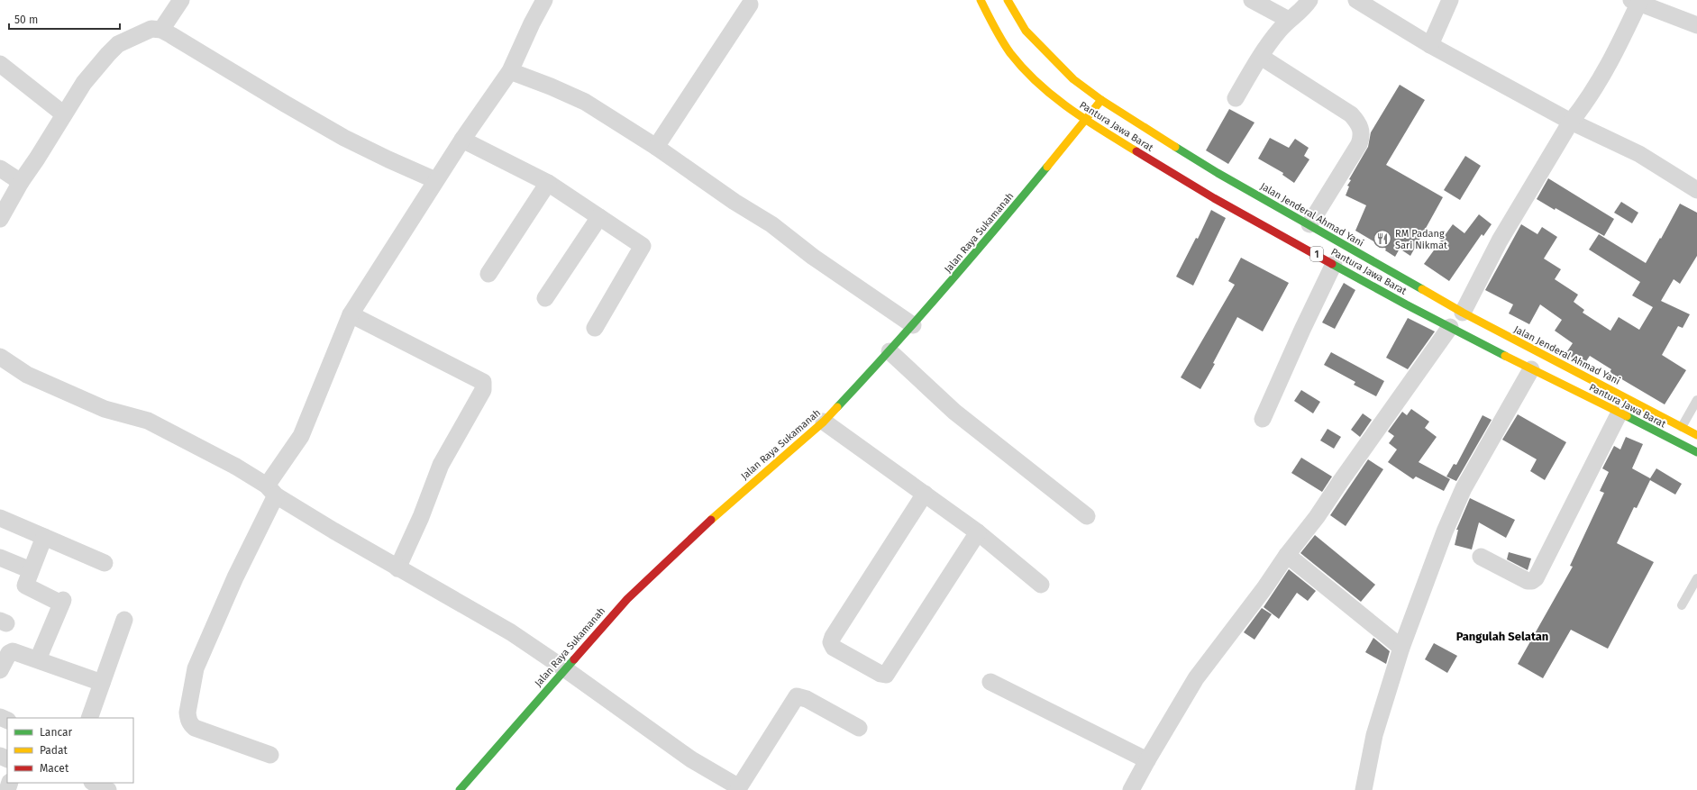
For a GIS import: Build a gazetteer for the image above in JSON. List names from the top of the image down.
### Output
{
  "streets": {
    "main road": [
      "Pantura Jawa Barat",
      "Jalan Jenderal Ahmad Yani",
      "Jalan Raya Sukamanah",
      "1"
    ]
  },
  "crossings": [
    ["Pantura Jawa Barat", "Jalan Raya Sukamanah"],
    ["Jalan Jenderal Ahmad Yani", "Jalan Raya Sukamanah"]
  ],
  "districts": ["Pangulah Selatan"],
  "places": {
    "restaurant": ["RM Padang Sari Nikmat"]
  },
  "legend": ["Lancar", "Padat", "Macet"],
  "scale_bar": "50 m"
}
